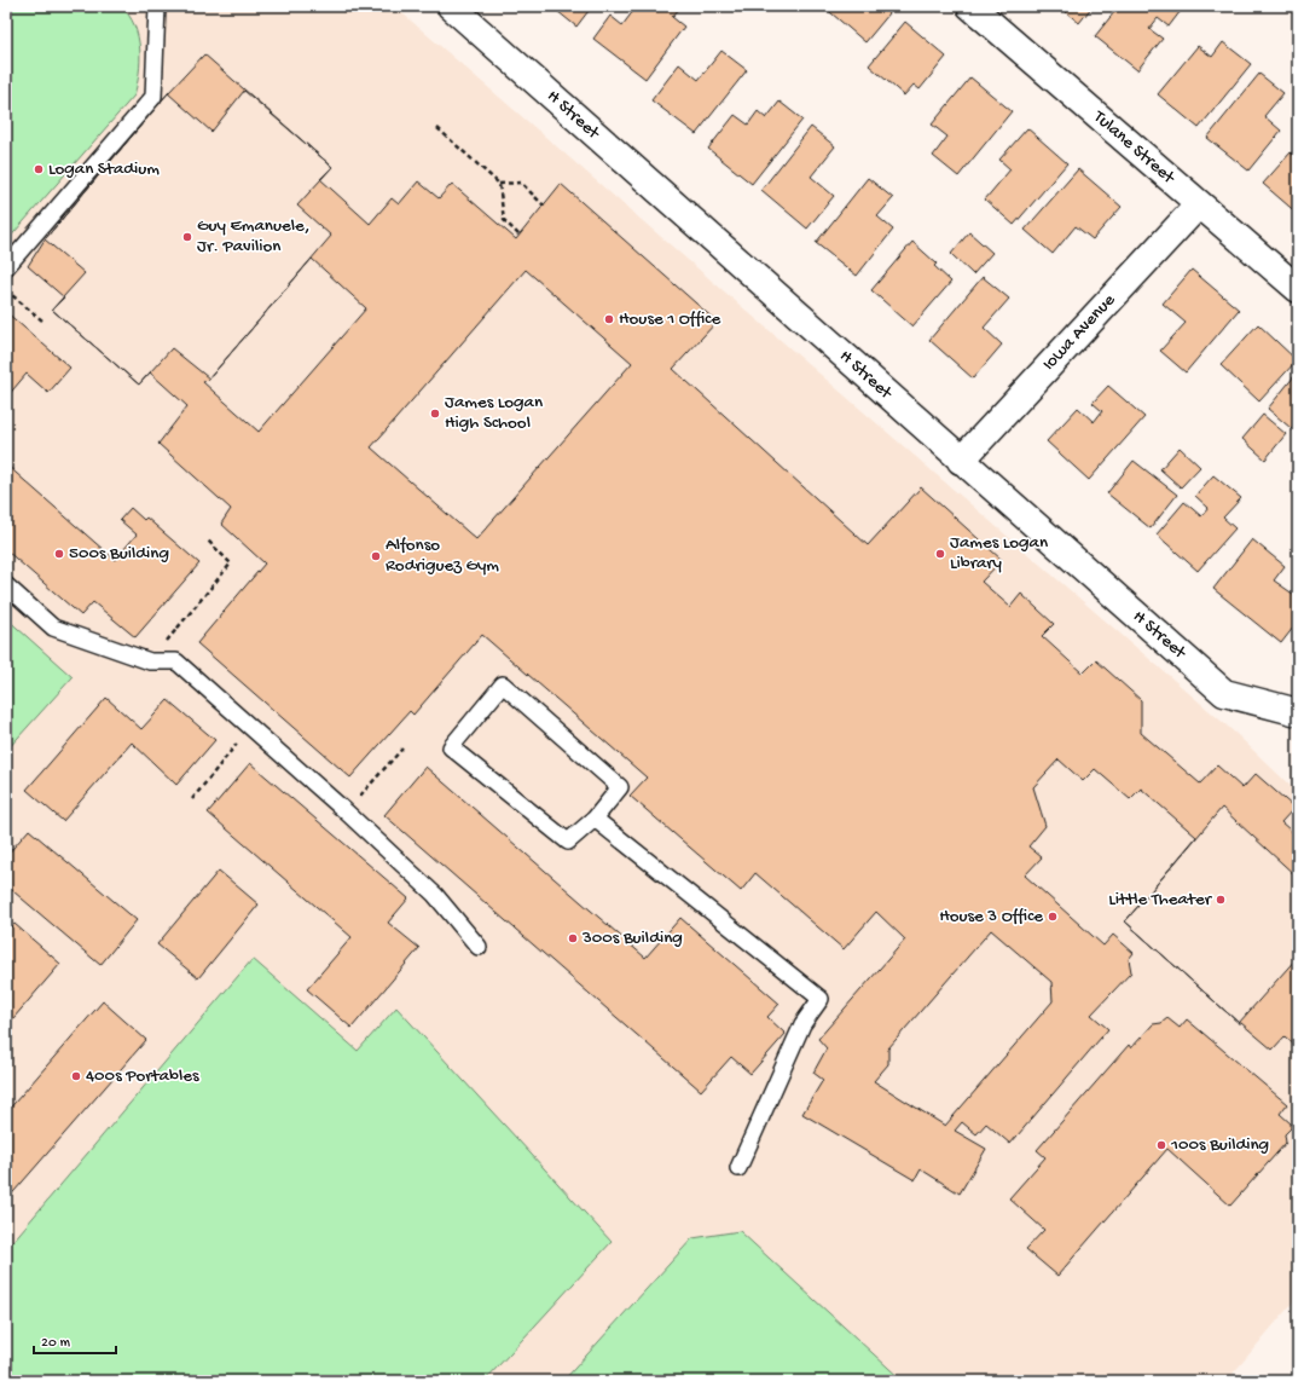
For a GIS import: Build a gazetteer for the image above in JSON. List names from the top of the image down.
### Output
{
  "streets": {
    "street": ["H Street", "Tulane Street", "Iowa Avenue"]
  },
  "crossings": [
    ["H Street", "Iowa Avenue"],
    ["Tulane Street", "Iowa Avenue"]
  ],
  "places": [
    "Logan Stadium",
    "Guy Emanuele, Jr. Pavilion",
    "House 1 Office",
    "James Logan High School",
    "500s Building",
    "James Logan Library",
    "Alfonso Rodriguez Gym",
    "Little Theater",
    "House 3 Office",
    "300s Building",
    "400s Portables",
    "100s Building"
  ],
  "scale_bar": "20 m"
}
